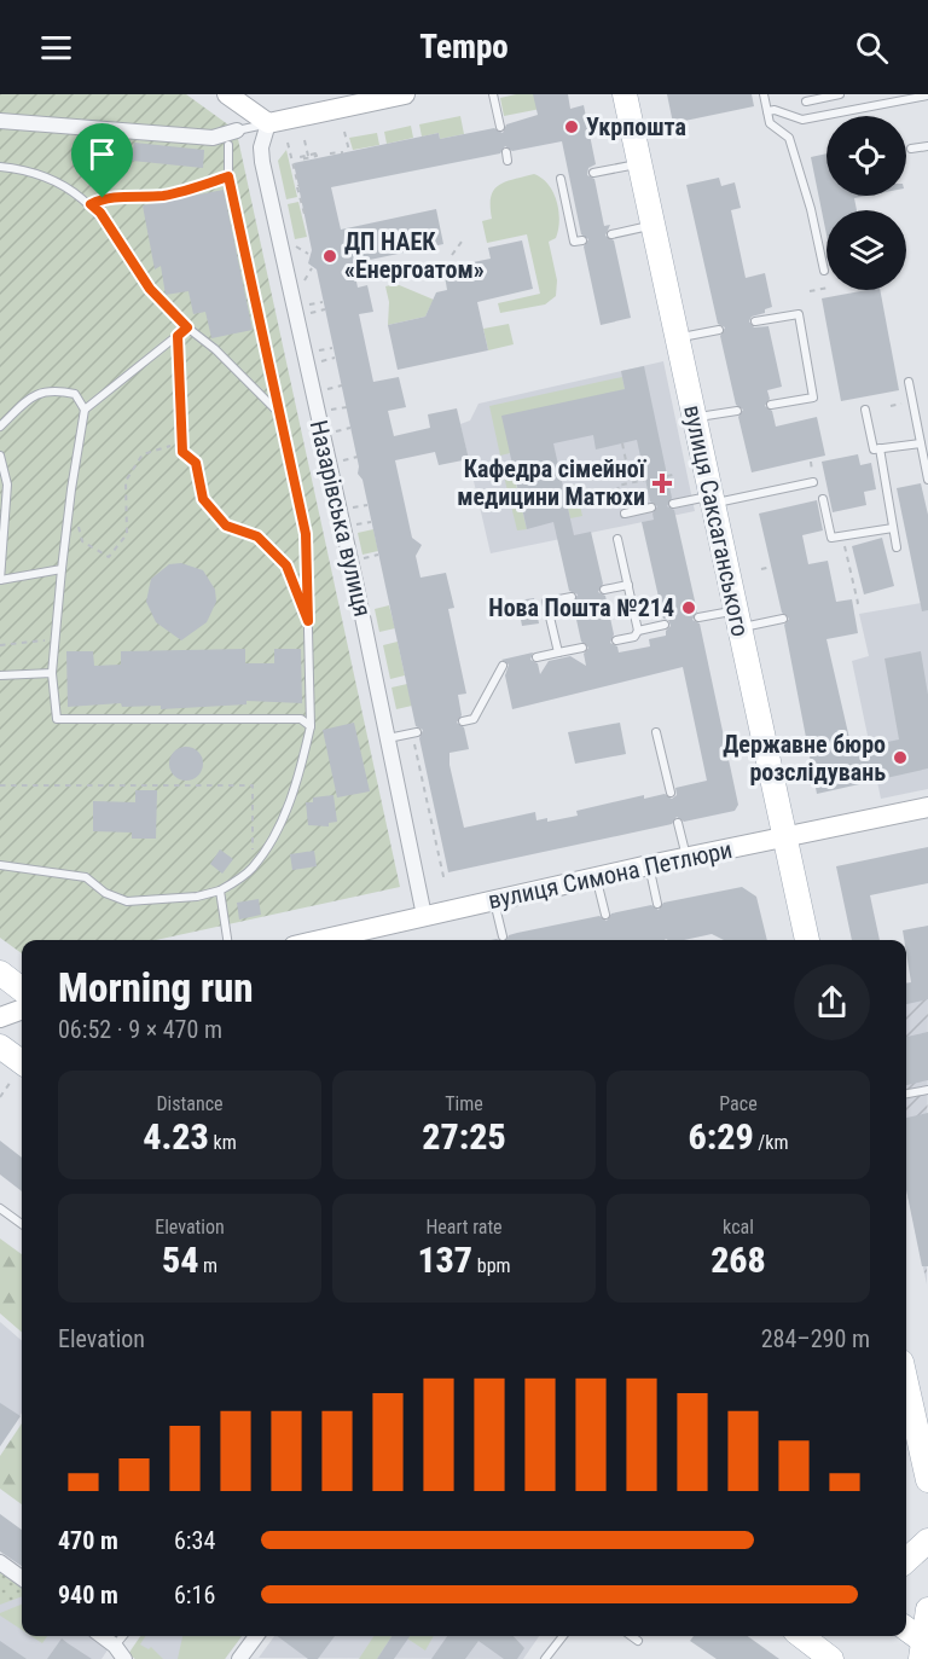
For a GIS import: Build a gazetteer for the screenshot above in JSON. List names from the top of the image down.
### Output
{
  "streets": {
    "main road": ["вулиця Саксаганського", "вулиця Симона Петлюри"],
    "street": ["Назарівська вулиця"]
  },
  "crossings": [
    ["Назарівська вулиця", "вулиця Симона Петлюри"],
    ["вулиця Саксаганського", "вулиця Симона Петлюри"]
  ],
  "places": {
    "other": [
      "Укрпошта",
      "ДП НАЕК «Енергоатом»",
      "Нова Пошта №214",
      "Державне бюро розслідувань"
    ],
    "health": ["Кафедра сімейної медицини Матюхи"]
  },
  "page": {
    "header": "Tempo",
    "heading": ["Morning run", "06:52 · 9 × 470 m"],
    "stats": [
      ["Distance", "4.23 km"],
      ["Time", "27:25"],
      ["Pace", "6:29 /km"],
      ["Elevation", "54 m"],
      ["Heart rate", "137 bpm"],
      ["kcal", "268"]
    ],
    "chart": ["Elevation", "284–290 m"],
    "list": [
      {
        "name": "470 m",
        "note": "6:34"
      },
      {
        "name": "940 m",
        "note": "6:16"
      }
    ]
  }
}
